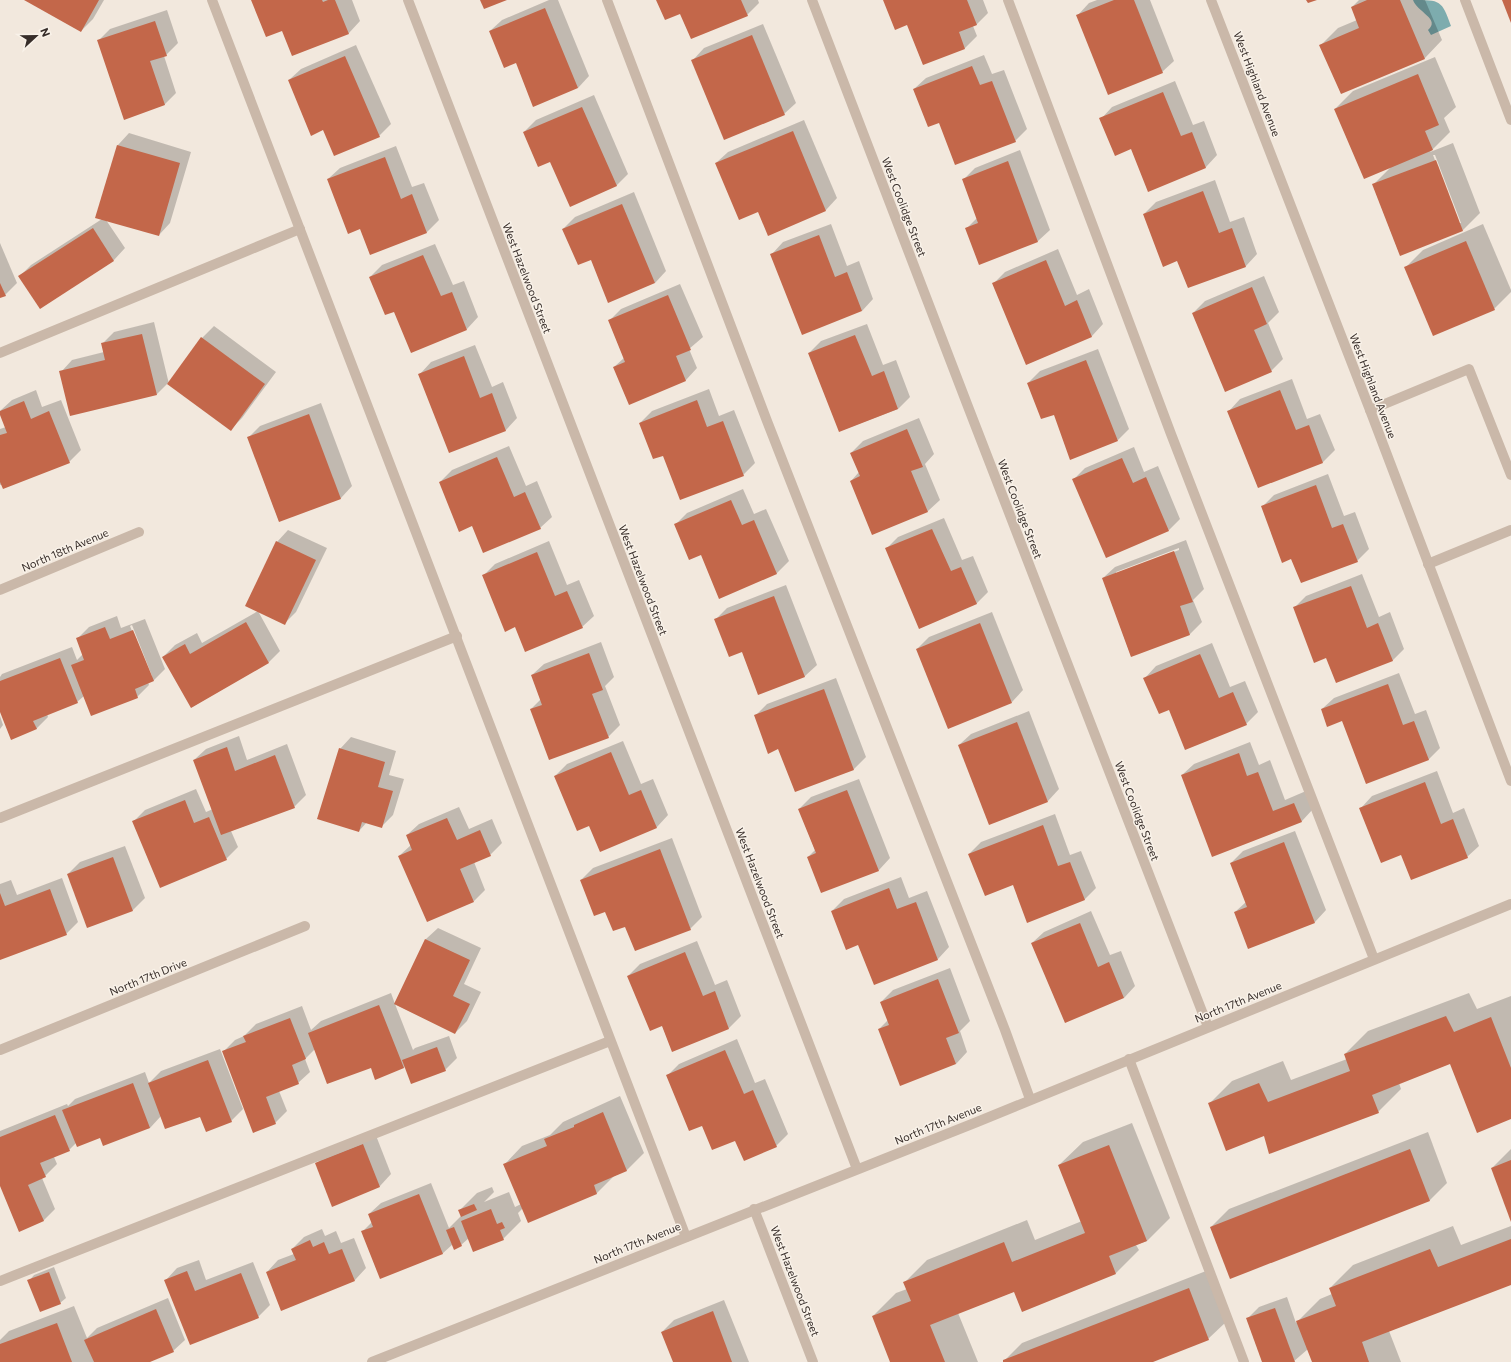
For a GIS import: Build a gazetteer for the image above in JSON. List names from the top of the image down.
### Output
{
  "streets": {
    "street": [
      "West Highland Avenue",
      "West Coolidge Street",
      "West Hazelwood Street",
      "North 18th Avenue",
      "North 17th Drive",
      "North 17th Avenue"
    ]
  },
  "crossings": [
    ["West Coolidge Street", "North 17th Avenue"],
    ["West Hazelwood Street", "North 17th Avenue"]
  ],
  "north": "right"
}
